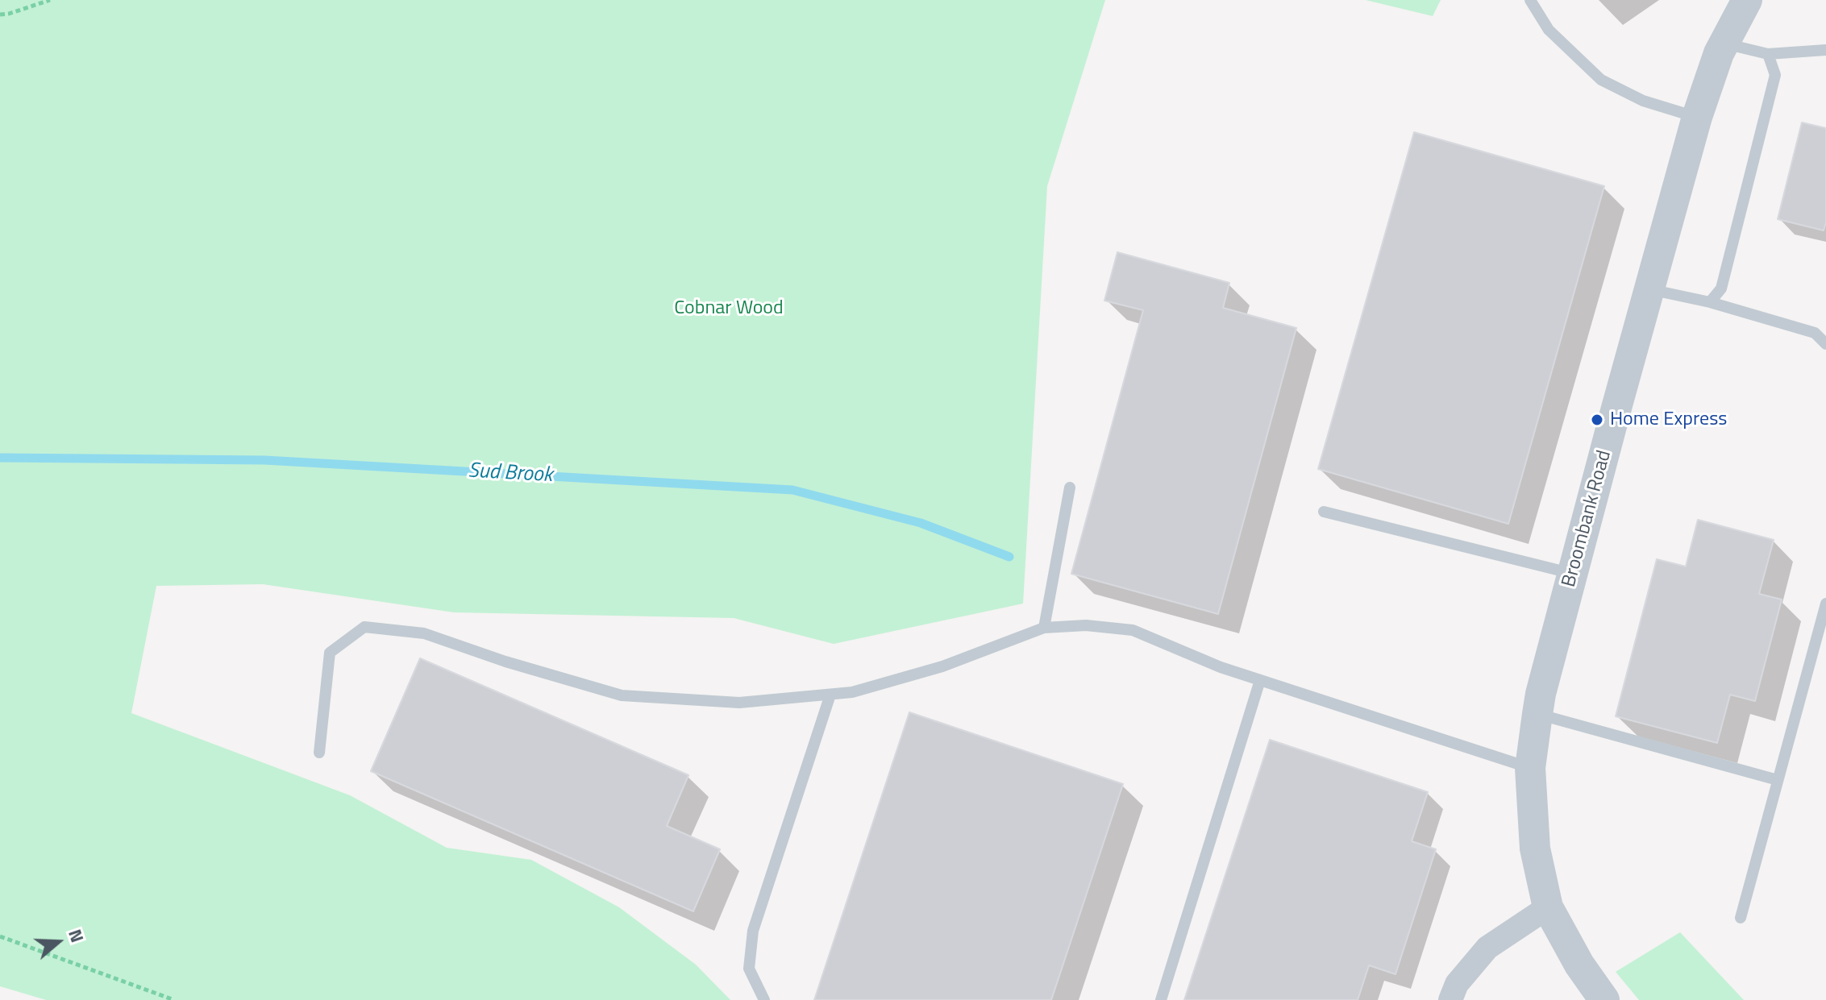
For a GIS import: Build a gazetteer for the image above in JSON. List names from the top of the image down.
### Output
{
  "streets": {
    "street": ["Broombank Road"]
  },
  "water": ["Sud Brook"],
  "parks": ["Cobnar Wood"],
  "places": ["Home Express"],
  "north": "right"
}
